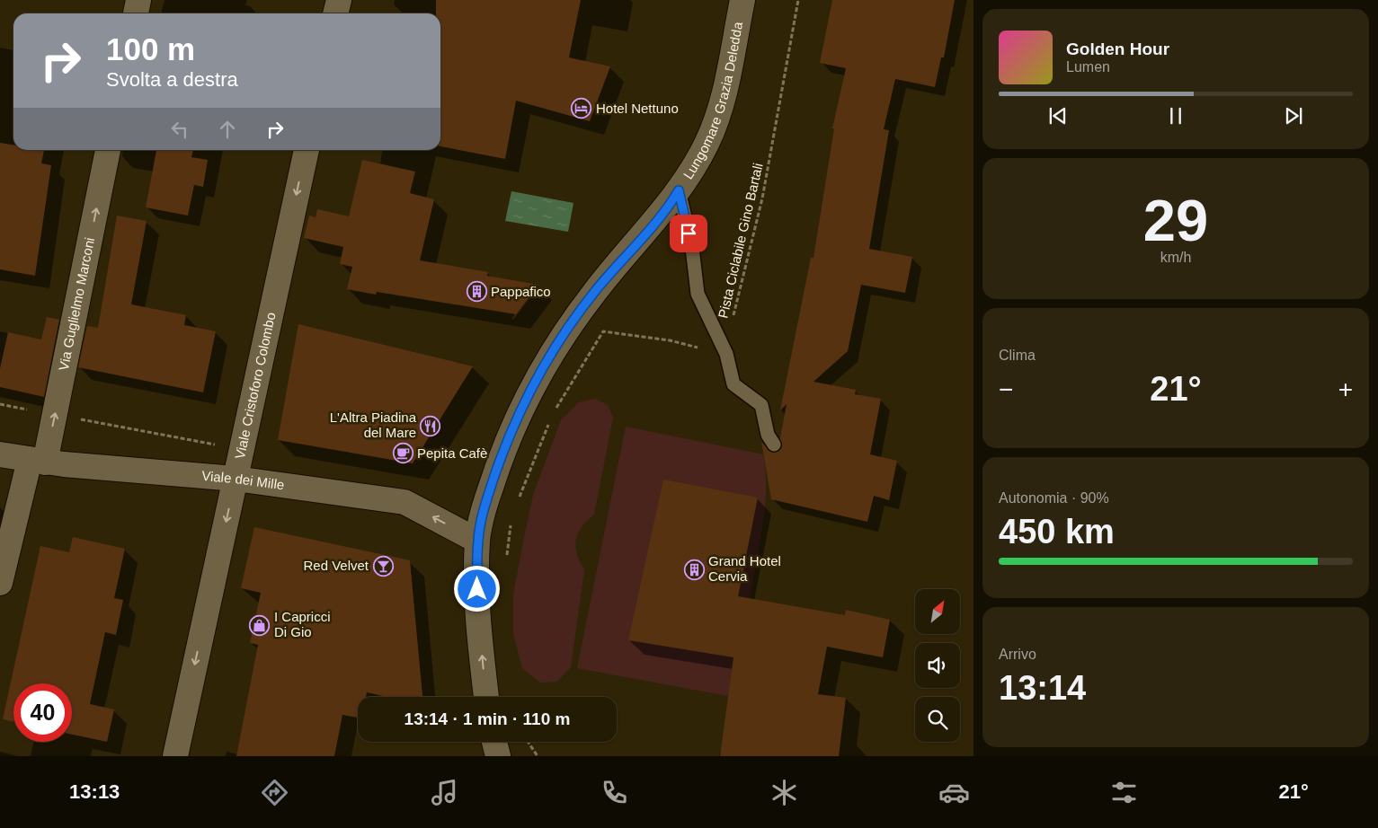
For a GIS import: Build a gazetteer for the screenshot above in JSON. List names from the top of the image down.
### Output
{
  "streets": {
    "street": [
      "Lungomare Grazia Deledda",
      "Via Guglielmo Marconi",
      "Viale Cristoforo Colombo",
      "Viale dei Mille"
    ],
    "path": ["Pista Ciclabile Gino Bartali"]
  },
  "crossings": [
    ["Lungomare Grazia Deledda", "Viale dei Mille"],
    ["Via Guglielmo Marconi", "Viale dei Mille"],
    ["Viale Cristoforo Colombo", "Viale dei Mille"]
  ],
  "one_way": ["Via Guglielmo Marconi", "Viale Cristoforo Colombo", "Viale dei Mille"],
  "places": {
    "hotel": ["Hotel Nettuno"],
    "building": ["Pappafico", "Grand Hotel Cervia"],
    "restaurant": ["L'Altra Piadina del Mare"],
    "cafe": ["Pepita Cafè"],
    "bar": ["Red Velvet"],
    "shop": ["I Capricci Di Gio"]
  },
  "north": "top right",
  "page": {
    "turn": ["100 m", "Svolta a destra"],
    "song": ["Golden Hour", "Lumen"],
    "tile": [
      ["29", "km/h"],
      "Clima",
      ["Autonomia · 90%", "450 km"],
      ["Arrivo", "13:14"]
    ],
    "heat": ["−", "21°", "+"],
    "limit": "40",
    "trip": "13:14 · 1 min · 110 m",
    "tabs": ["13:13", "21°"]
  }
}
